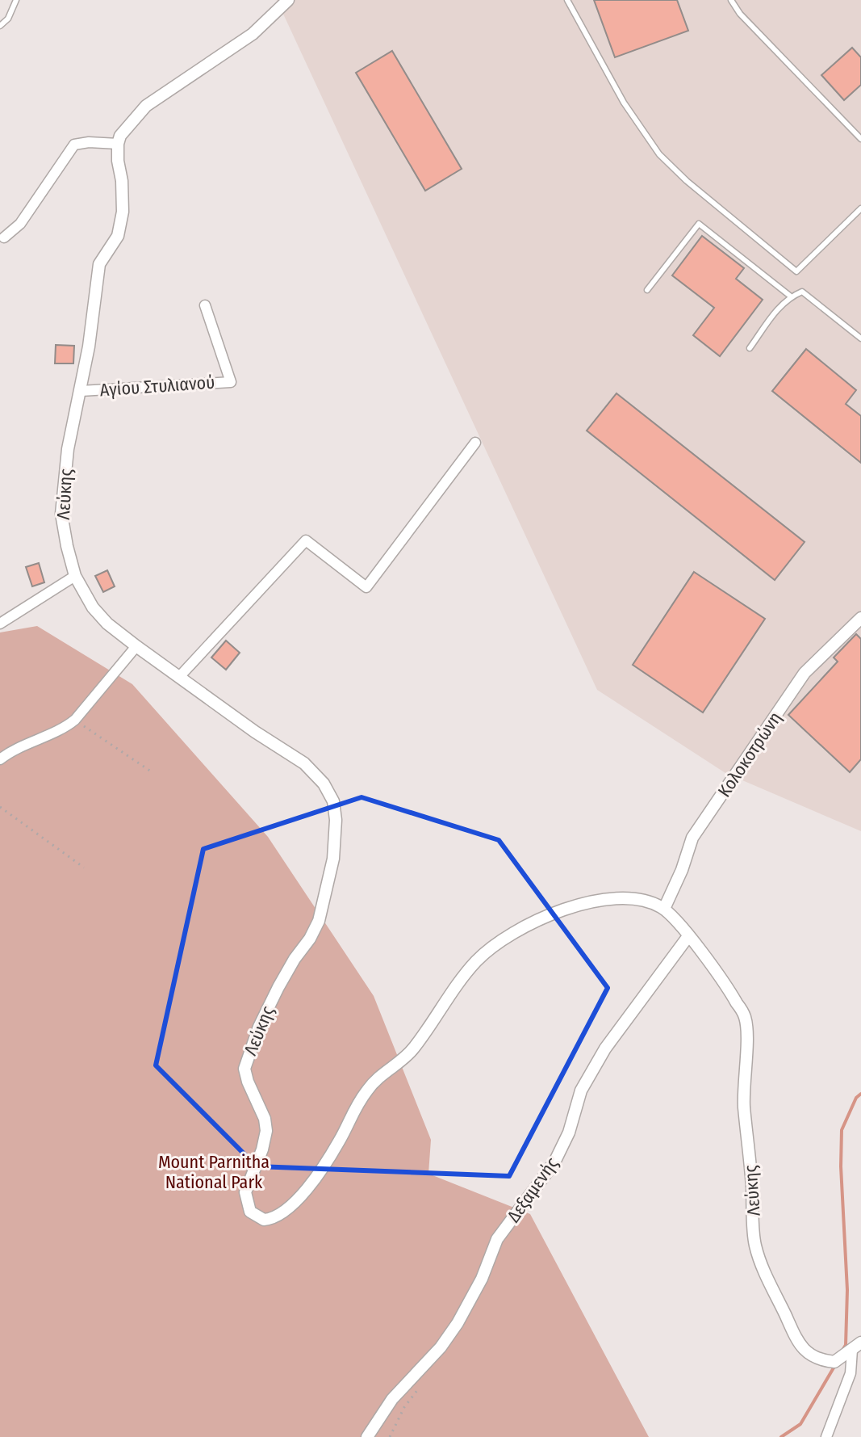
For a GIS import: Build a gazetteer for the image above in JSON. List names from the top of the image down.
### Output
{
  "streets": {
    "street": [
      "Αγίου Στυλιανού",
      "Λεύκης",
      "Κολοκοτρώνη",
      "Δεξαμενής"
    ]
  },
  "crossings": [
    ["Αγίου Στυλιανού", "Λεύκης"],
    ["Λεύκης", "Κολοκοτρώνη"],
    ["Λεύκης", "Δεξαμενής"]
  ],
  "parks": ["Mount Parnitha National Park"]
}
